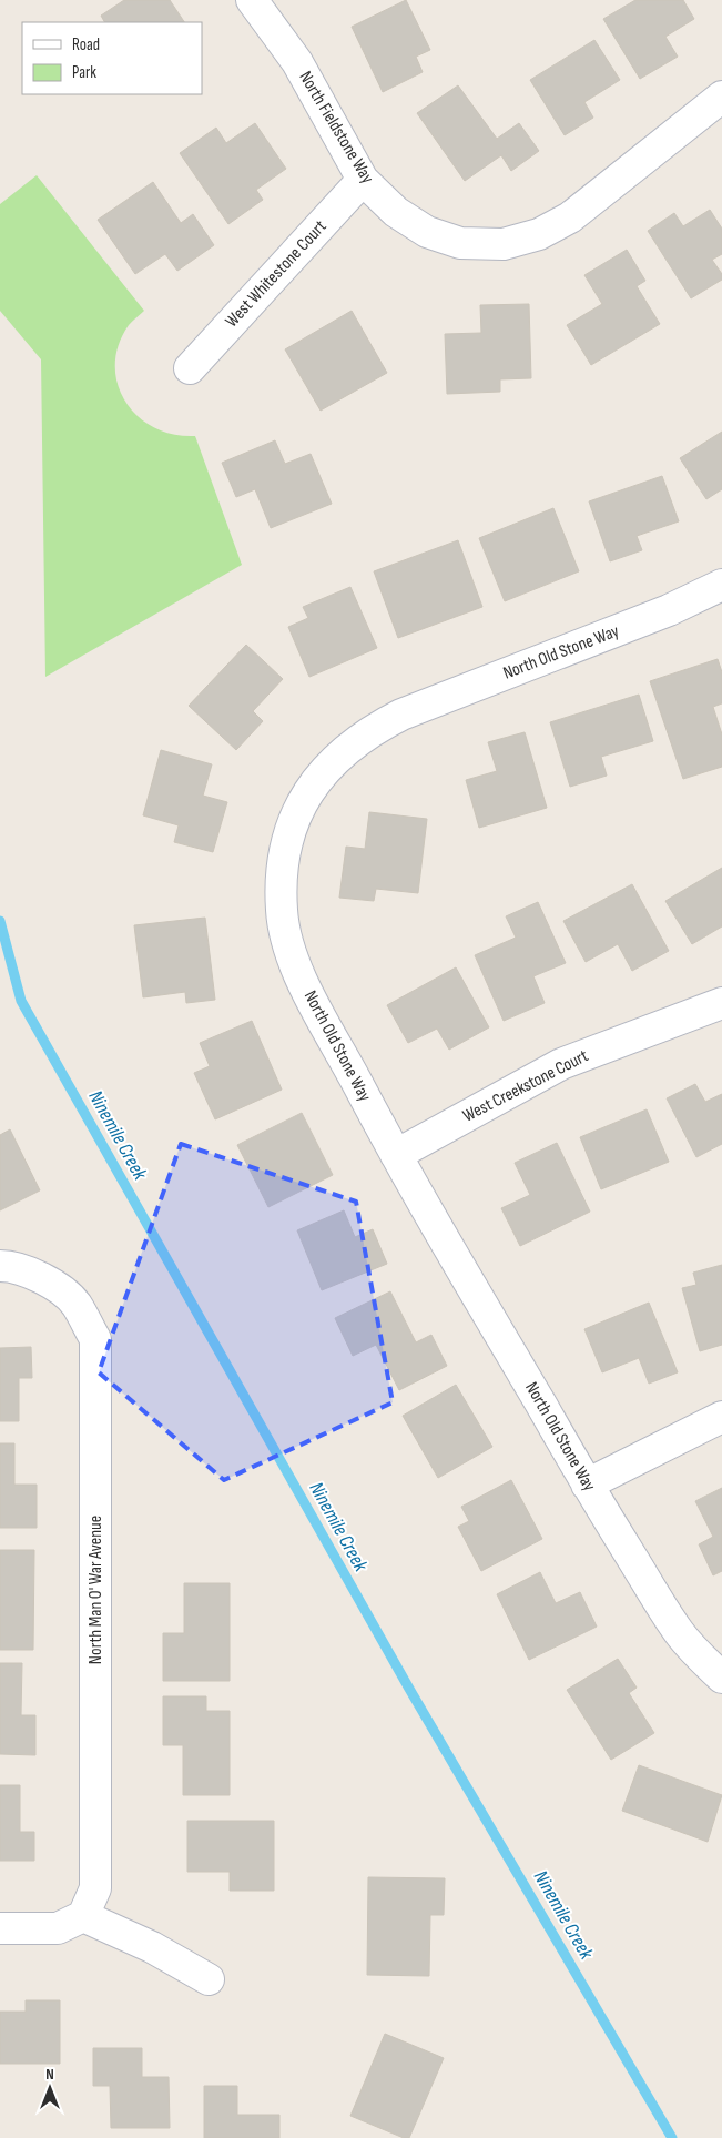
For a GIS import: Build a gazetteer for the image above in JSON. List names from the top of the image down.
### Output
{
  "streets": {
    "street": [
      "North Fieldstone Way",
      "West Whitestone Court",
      "North Old Stone Way",
      "West Creekstone Court",
      "North Man O' War Avenue"
    ]
  },
  "crossings": [
    ["North Fieldstone Way", "West Whitestone Court"],
    ["North Old Stone Way", "West Creekstone Court"]
  ],
  "water": ["Ninemile Creek"],
  "legend": ["Road", "Park"],
  "north": "top"
}
